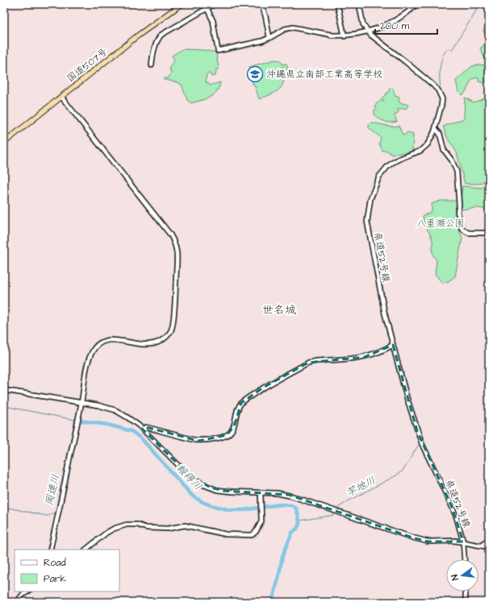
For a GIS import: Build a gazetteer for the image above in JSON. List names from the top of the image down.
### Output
{
  "streets": {
    "highway": ["国道507号"],
    "street": ["県道52号線"]
  },
  "districts": ["世名城"],
  "water": ["報得川", "竿地川", "岡連川"],
  "parks": ["八重瀬公園"],
  "places": {
    "school or university": ["沖縄県立南部工業高等学校"]
  },
  "legend": ["Road", "Park"],
  "scale_bar": "200 m",
  "north": "left"
}
